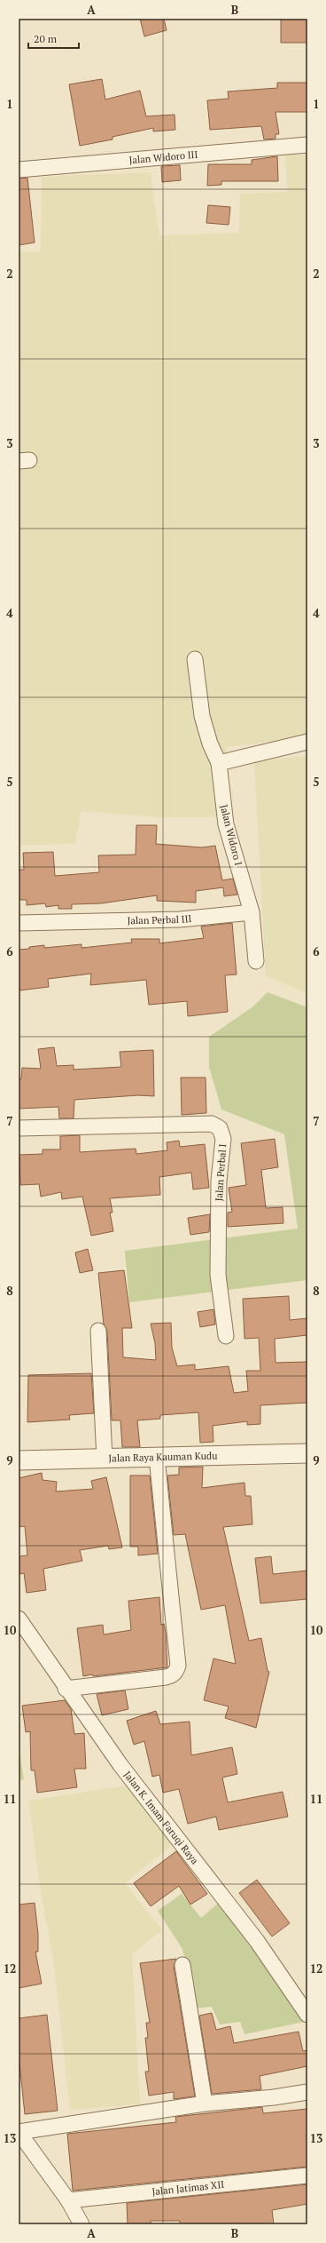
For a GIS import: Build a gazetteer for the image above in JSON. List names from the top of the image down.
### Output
{
  "streets": {
    "street": [
      "Jalan Widoro III",
      "Jalan Widoro I",
      "Jalan Perbal III",
      "Jalan Perbal I",
      "Jalan Raya Kauman Kudu",
      "Jalan K. Imam Faruqi Raya",
      "Jalan Jatimas XII"
    ]
  },
  "crossings": [
    ["Jalan Widoro I", "Jalan Perbal III"]
  ],
  "scale_bar": "20 m",
  "grid": {
    "columns": ["A", "B"],
    "rows": [
      "1",
      "2",
      "3",
      "4",
      "5",
      "6",
      "7",
      "8",
      "9",
      "10",
      "11",
      "12",
      "13"
    ]
  }
}
